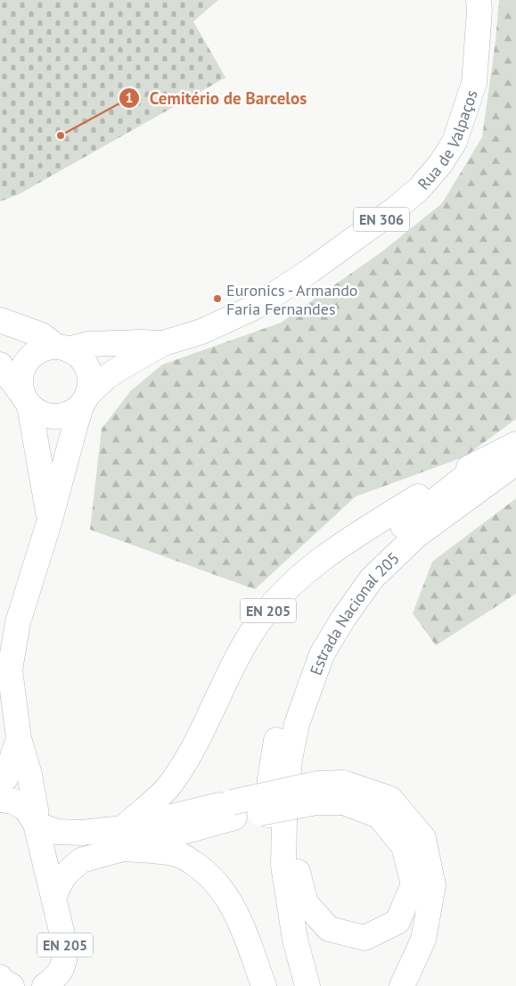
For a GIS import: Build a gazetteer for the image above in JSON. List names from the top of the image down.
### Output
{
  "streets": {
    "main road": [
      "Rua de Valpaços",
      "EN 306",
      "EN 205",
      "Estrada Nacional 205"
    ]
  },
  "crossings": [
    ["Rua de Valpaços", "EN 205"],
    ["EN 205", "Estrada Nacional 205"]
  ],
  "places": ["Cemitério de Barcelos", "Euronics - Armando Faria Fernandes"]
}
